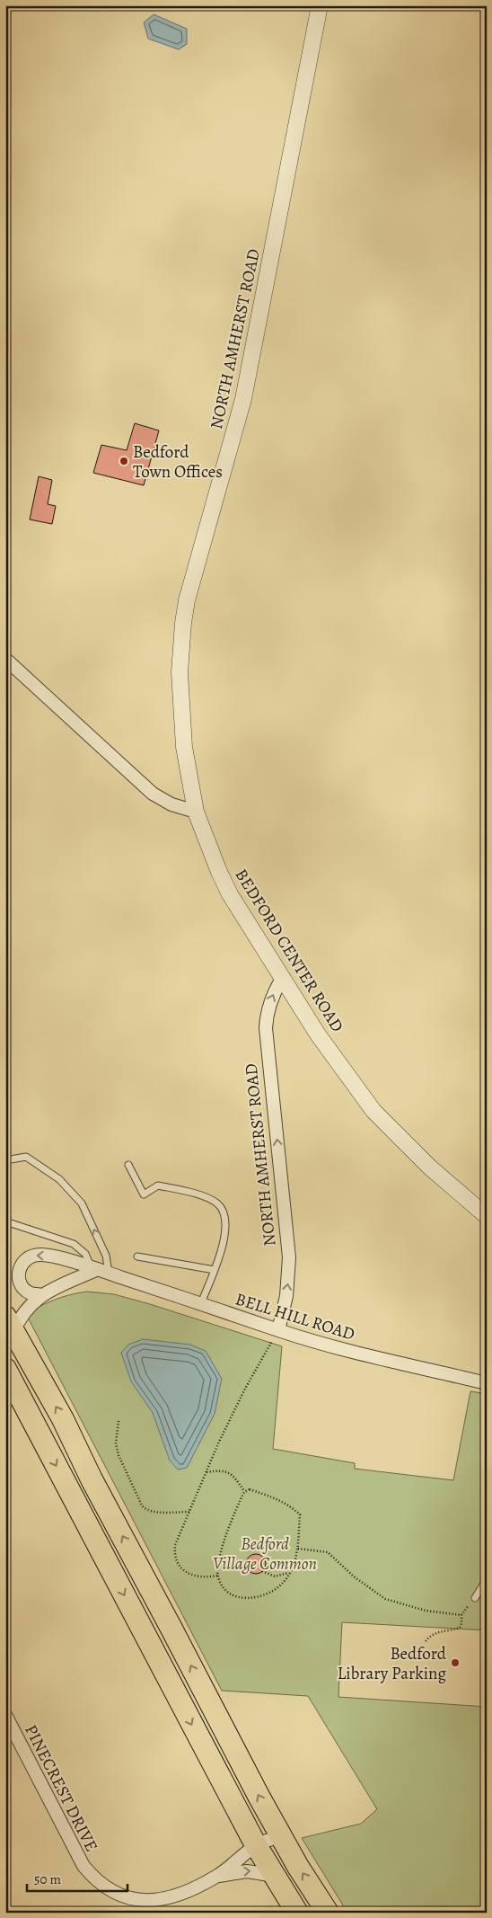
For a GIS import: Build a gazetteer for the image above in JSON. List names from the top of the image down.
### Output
{
  "streets": {
    "street": [
      "NORTH AMHERST ROAD",
      "BEDFORD CENTER ROAD",
      "BELL HILL ROAD",
      "PINECREST DRIVE"
    ]
  },
  "crossings": [
    ["NORTH AMHERST ROAD", "BEDFORD CENTER ROAD"],
    ["NORTH AMHERST ROAD", "BELL HILL ROAD"]
  ],
  "parks": ["Bedford Village Common"],
  "places": ["Bedford Town Offices", "Bedford Library Parking"],
  "scale_bar": "50 m"
}
